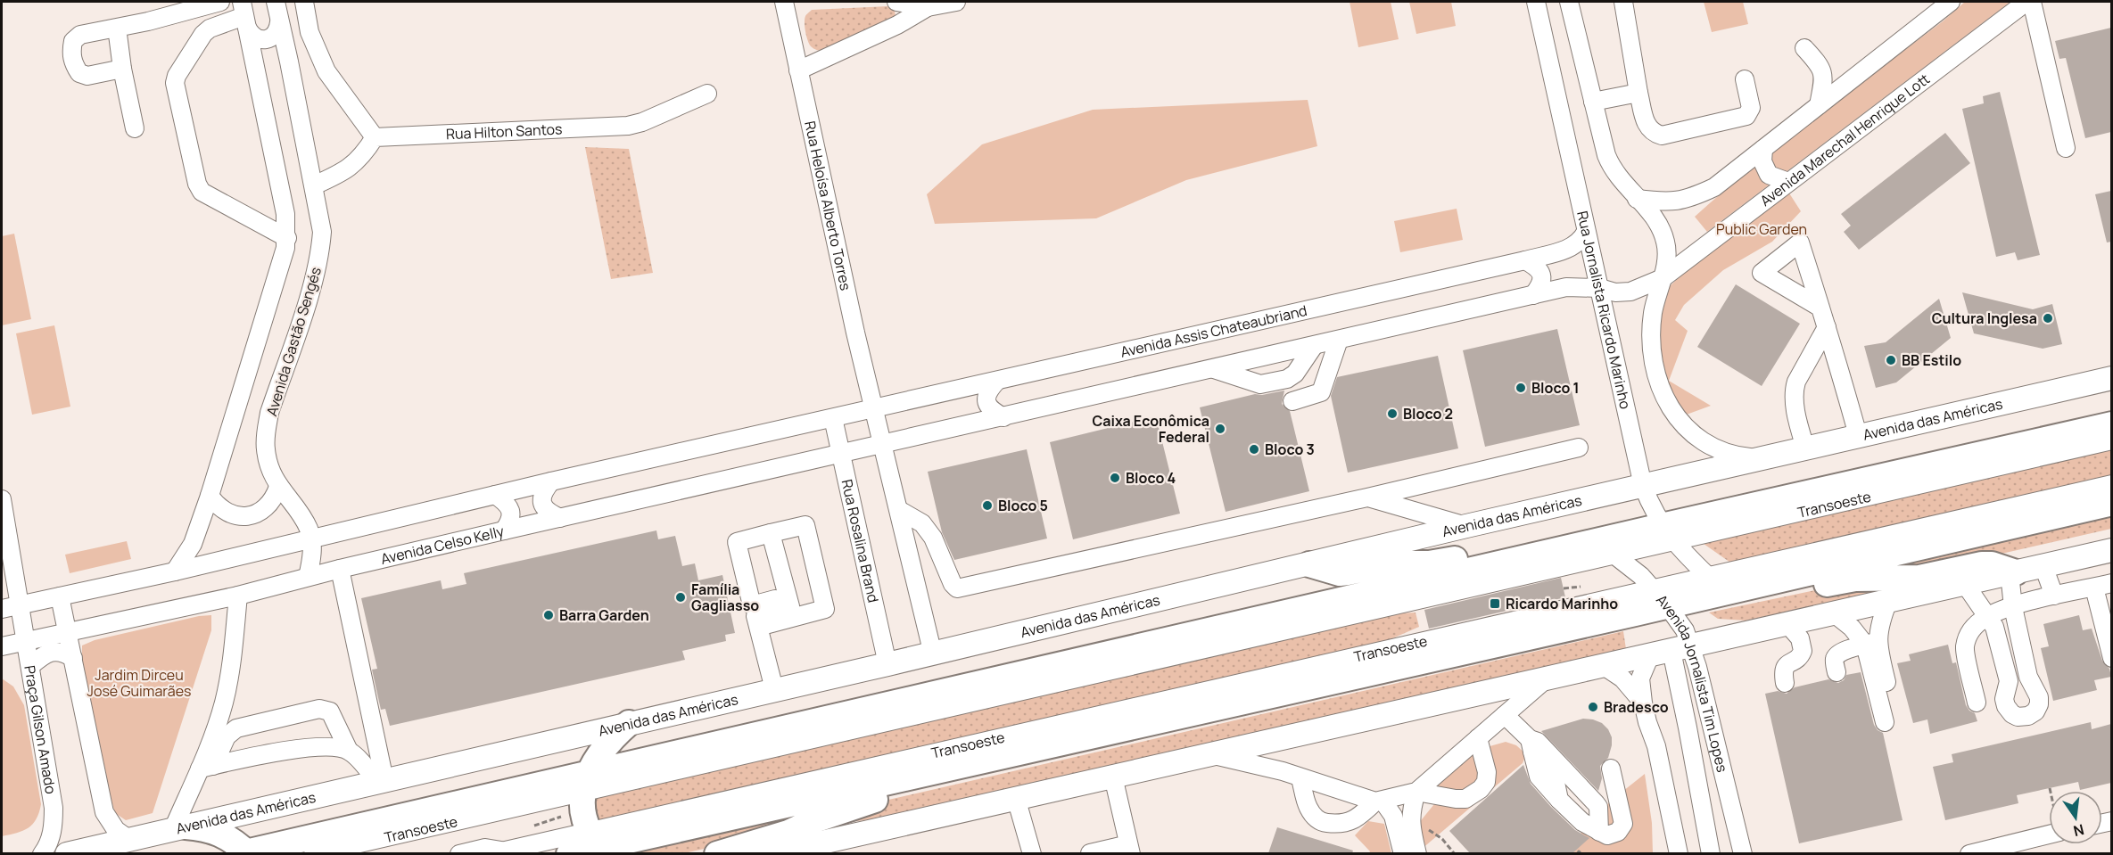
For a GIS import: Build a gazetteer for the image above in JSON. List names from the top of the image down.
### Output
{
  "streets": {
    "main road": ["Avenida das Américas"],
    "street": [
      "Rua Hilton Santos",
      "Avenida Marechal Henrique Lott",
      "Rua Heloísa Alberto Torres",
      "Rua Jornalista Ricardo Marinho",
      "Avenida Assis Chateaubriand",
      "Avenida Gastão Sengés",
      "Transoeste",
      "Rua Rosalina Brand",
      "Avenida Celso Kelly",
      "Avenida Jornalista Tim Lopes",
      "Praça Gilson Amado"
    ]
  },
  "crossings": [
    ["Avenida Marechal Henrique Lott", "Rua Jornalista Ricardo Marinho"],
    ["Rua Heloísa Alberto Torres", "Avenida Assis Chateaubriand"],
    ["Rua Jornalista Ricardo Marinho", "Avenida Assis Chateaubriand"],
    ["Rua Jornalista Ricardo Marinho", "Avenida das Américas"],
    ["Rua Jornalista Ricardo Marinho", "Transoeste"],
    ["Avenida Assis Chateaubriand", "Rua Rosalina Brand"],
    ["Avenida Gastão Sengés", "Avenida Celso Kelly"],
    ["Avenida das Américas", "Rua Rosalina Brand"],
    ["Transoeste", "Avenida Jornalista Tim Lopes"],
    ["Rua Rosalina Brand", "Avenida Celso Kelly"],
    ["Avenida Celso Kelly", "Praça Gilson Amado"]
  ],
  "parks": ["Public Garden", "Jardim Dirceu José Guimarães"],
  "places": {
    "other": [
      "Cultura Inglesa",
      "BB Estilo",
      "Bloco 1",
      "Bloco 2",
      "Caixa Econômica Federal",
      "Bloco 3",
      "Bloco 4",
      "Bloco 5",
      "Família Gagliasso",
      "Barra Garden",
      "Bradesco"
    ],
    "transit": ["Ricardo Marinho"]
  },
  "north": "bottom"
}
